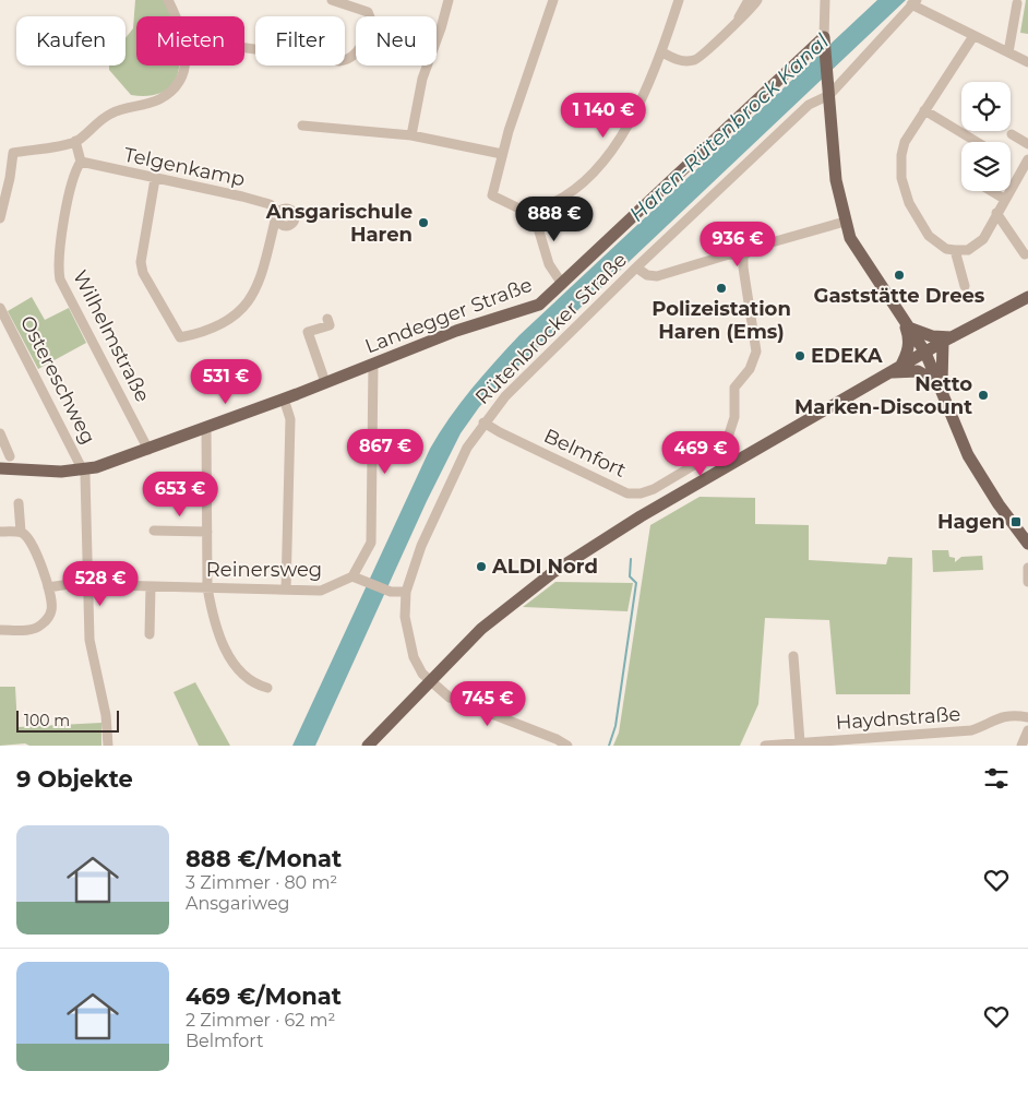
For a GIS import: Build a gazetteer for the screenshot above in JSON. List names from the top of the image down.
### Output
{
  "streets": {
    "main road": ["Landegger Straße"],
    "street": [
      "Telgenkamp",
      "Rütenbrocker Straße",
      "Wilhelmstraße",
      "Ostereschweg",
      "Belmfort",
      "Reinersweg",
      "Haydnstraße"
    ]
  },
  "crossings": [
    ["Telgenkamp", "Wilhelmstraße"],
    ["Landegger Straße", "Wilhelmstraße"],
    ["Landegger Straße", "Ostereschweg"],
    ["Rütenbrocker Straße", "Belmfort"]
  ],
  "water": ["Haren-Rütenbrock Kanal"],
  "places": {
    "other": [
      "Ansgarischule Haren",
      "Gaststätte Drees",
      "Polizeistation Haren (Ems)",
      "EDEKA",
      "Netto Marken-Discount",
      "ALDI Nord"
    ],
    "transit": ["Hagen"]
  },
  "scale_bar": "100 m",
  "page": {
    "chip": [
      "Kaufen",
      "Mieten",
      "Filter",
      "Neu"
    ],
    "price": [
      "1 140 €",
      "888 €",
      "936 €",
      "531 €",
      "867 €",
      "469 €",
      "653 €",
      "528 €",
      "745 €"
    ],
    "scale": "100 m",
    "heading": "9 Objekte",
    "list": [
      {
        "name": "888 €/Monat",
        "note": "3 Zimmer · 80 m² · Ansgariweg"
      },
      {
        "name": "469 €/Monat",
        "note": "2 Zimmer · 62 m² · Belmfort"
      }
    ]
  }
}
